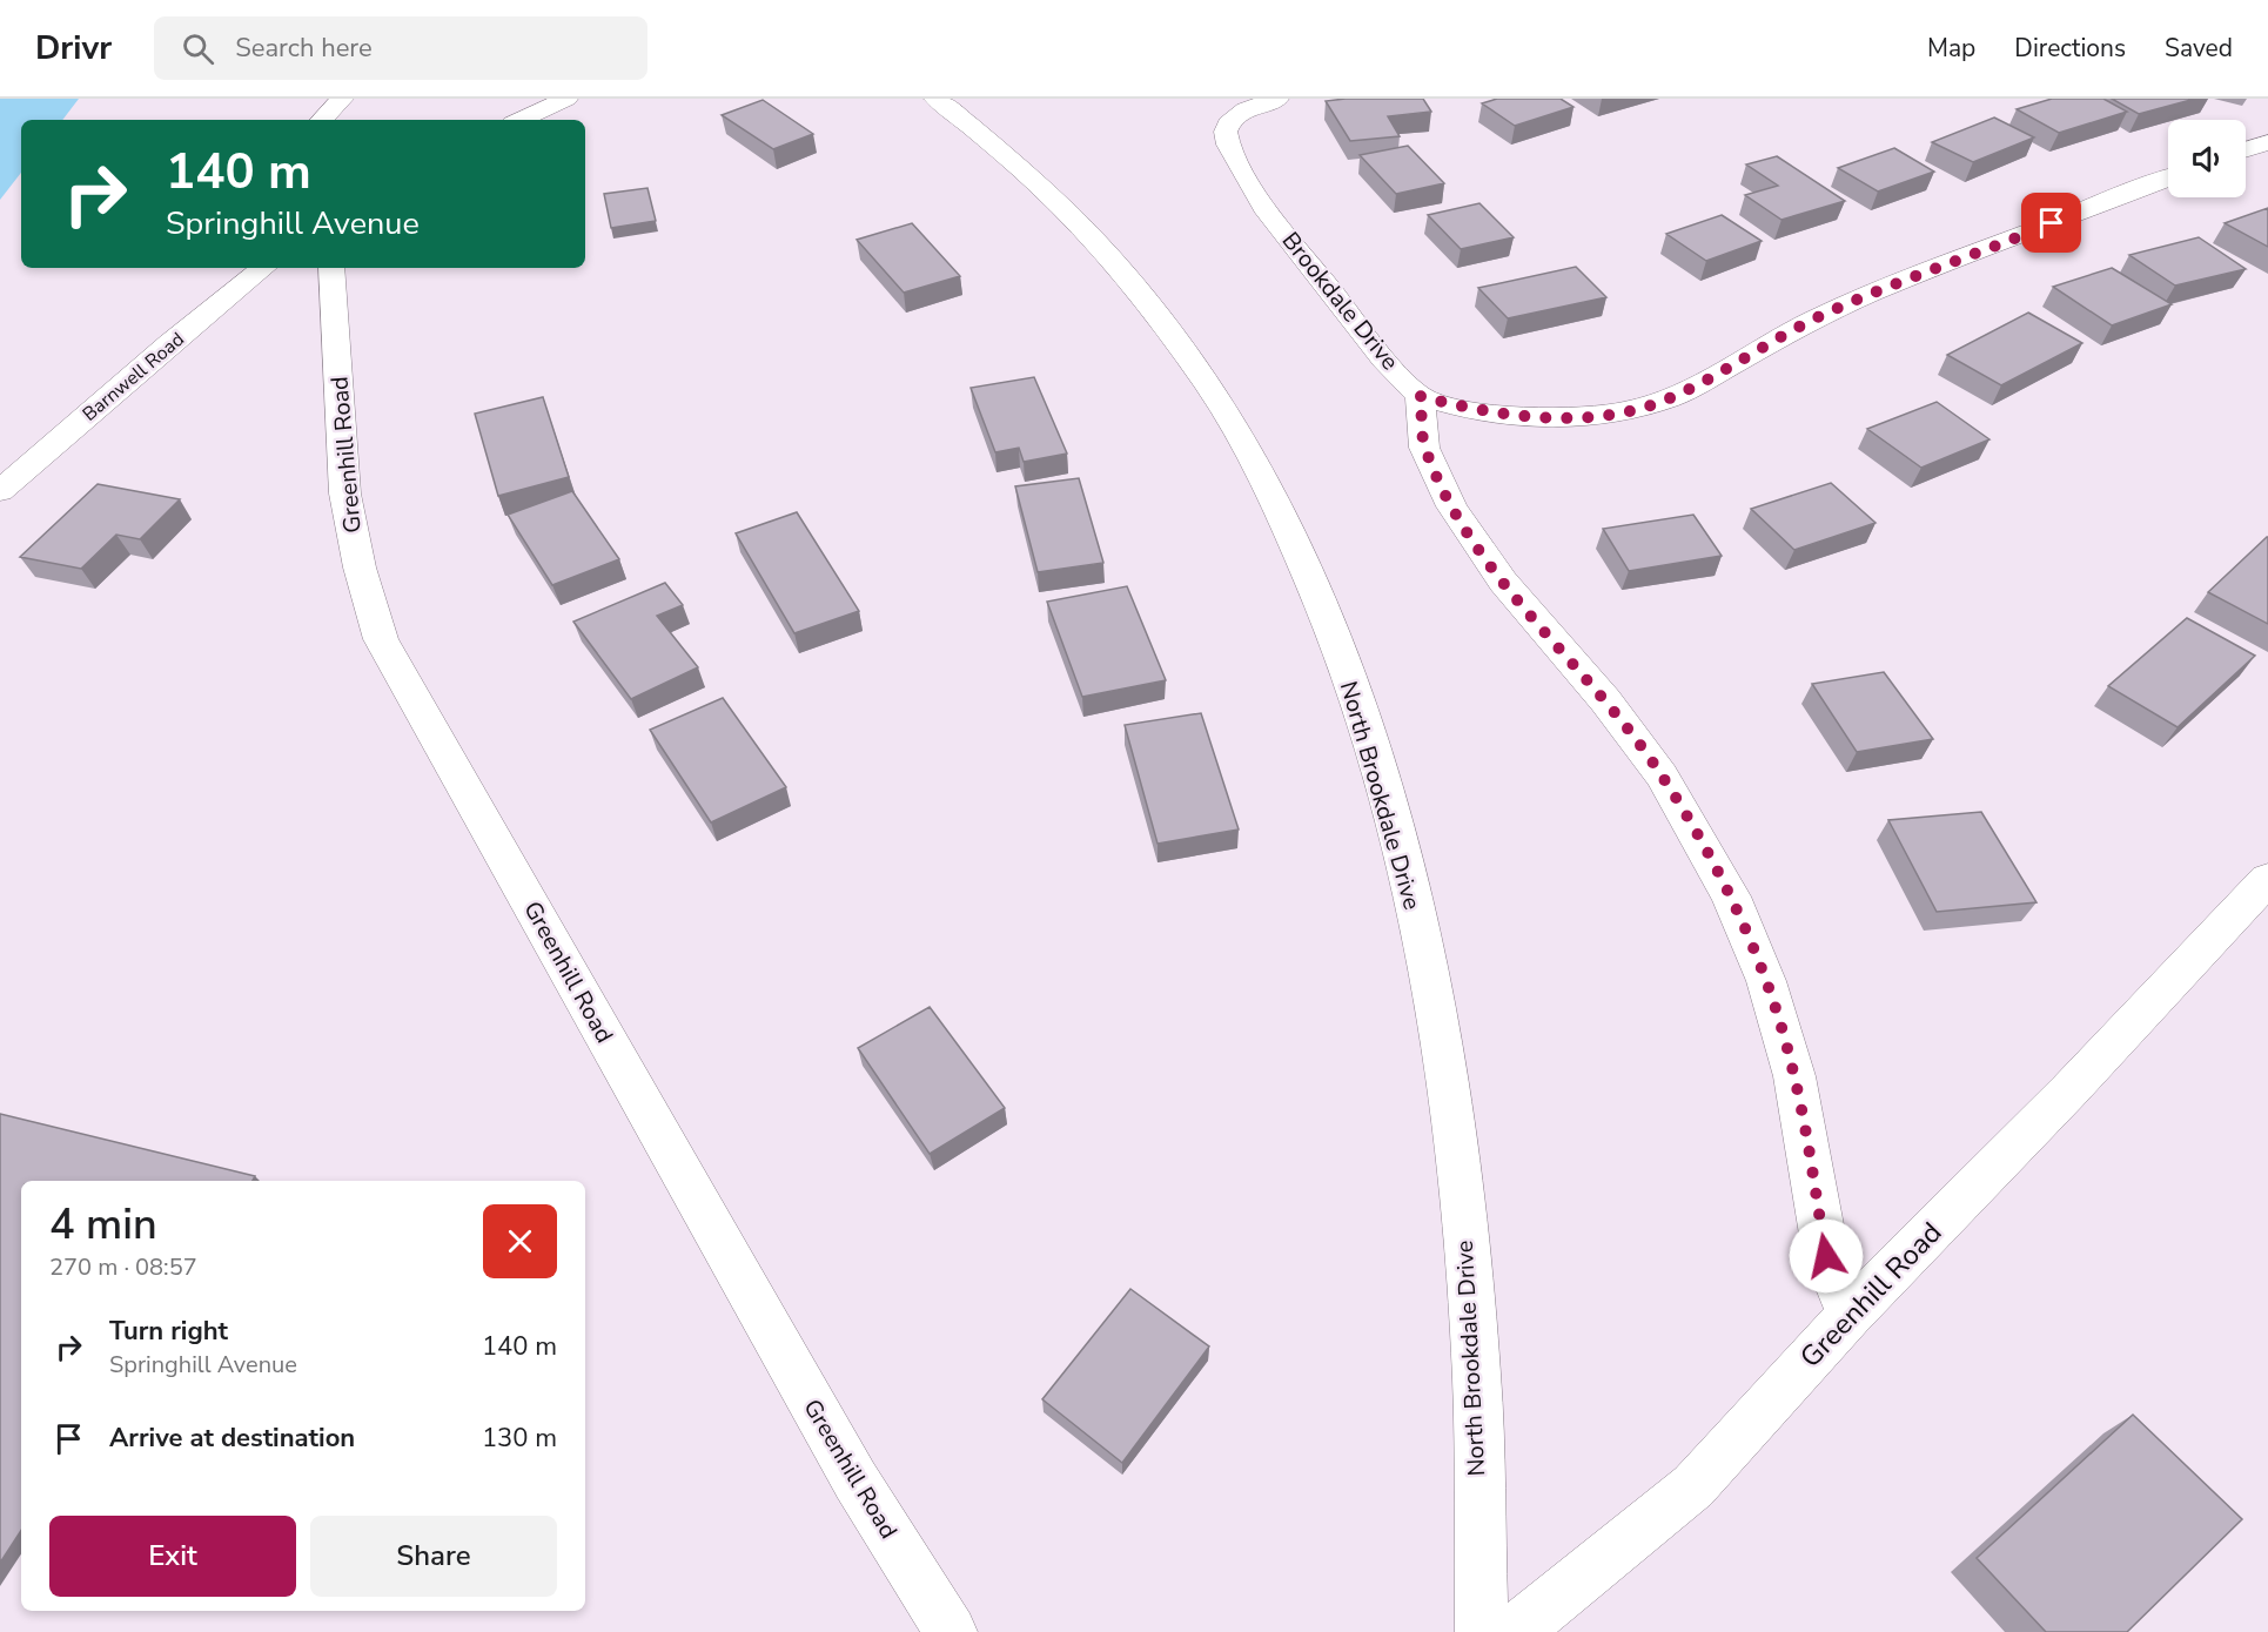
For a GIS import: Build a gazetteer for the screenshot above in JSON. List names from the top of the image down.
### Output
{
  "streets": {
    "street": [
      "Brookdale Drive",
      "Barnwell Road",
      "Greenhill Road",
      "North Brookdale Drive"
    ]
  },
  "page": {
    "header": "Drivr",
    "search": "Search here",
    "nav": ["Map", "Directions", "Saved"],
    "turn": ["140 m", "Springhill Avenue"],
    "heading": ["4 min", "270 m · 08:57"],
    "list": [
      {
        "name": "Turn right",
        "note": "Springhill Avenue",
        "value": "140 m"
      },
      {
        "name": "Arrive at destination",
        "value": "130 m"
      }
    ],
    "buttons": ["Exit", "Share"]
  }
}
